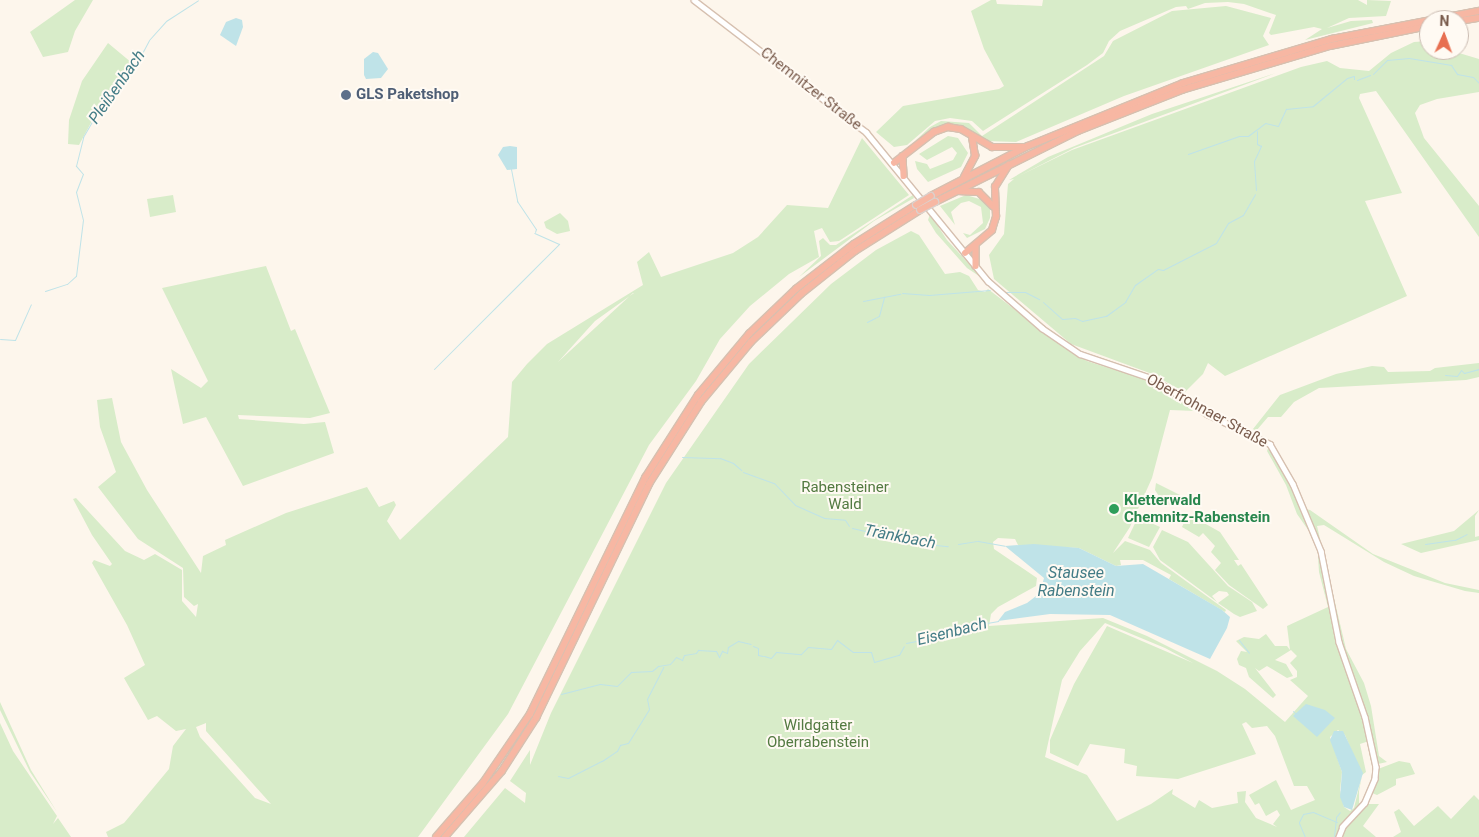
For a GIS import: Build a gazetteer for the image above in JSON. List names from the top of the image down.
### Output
{
  "streets": {
    "main road": ["Chemnitzer Straße", "Oberfrohnaer Straße"]
  },
  "crossings": [
    ["Chemnitzer Straße", "Oberfrohnaer Straße"]
  ],
  "water": [
    "Pleißenbach",
    "Tränkbach",
    "Stausee Rabenstein",
    "Eisenbach"
  ],
  "parks": ["Rabensteiner Wald", "Wildgatter Oberrabenstein"],
  "places": ["GLS Paketshop", "Kletterwald Chemnitz-Rabenstein"],
  "north": "top"
}
